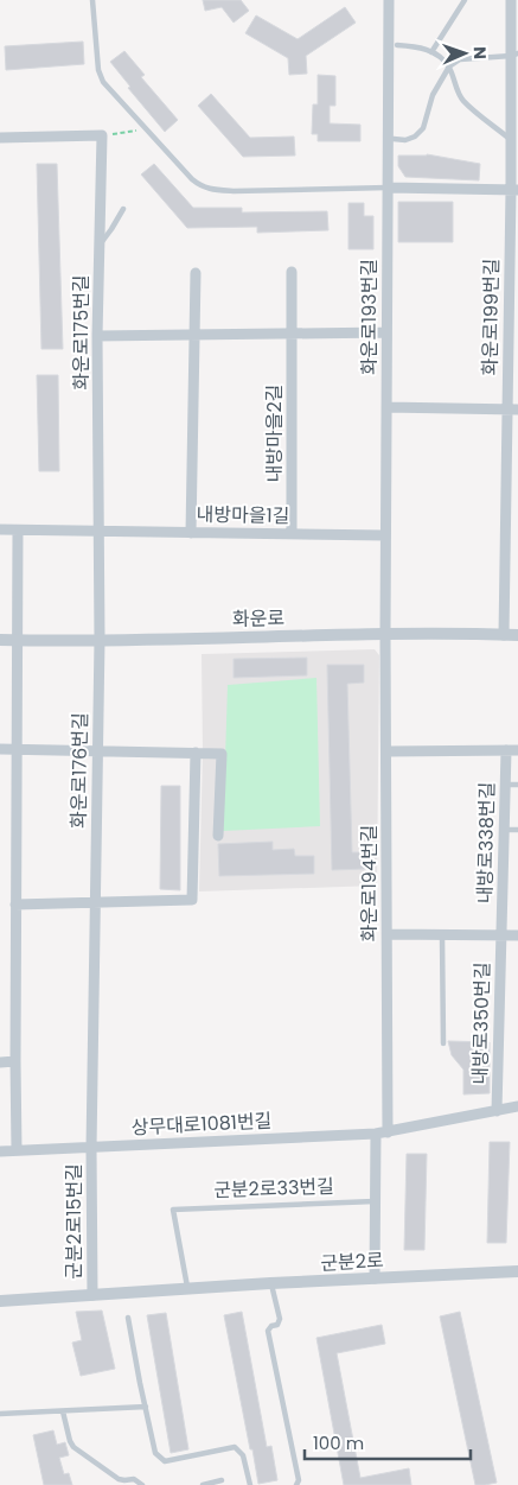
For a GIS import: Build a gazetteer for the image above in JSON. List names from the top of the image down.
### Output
{
  "streets": {
    "street": [
      "화운로193번길",
      "화운로199번길",
      "화운로175번길",
      "내방마을2길",
      "내방마을1길",
      "화운로",
      "화운로176번길",
      "내방로338번길",
      "화운로194번길",
      "내방로350번길",
      "상무대로1081번길",
      "군분2로15번길",
      "군분2로"
    ],
    "lane": ["군분2로33번길"]
  },
  "crossings": [
    ["화운로193번길", "내방마을1길"],
    ["화운로193번길", "화운로"],
    ["화운로193번길", "화운로194번길"],
    ["화운로199번길", "화운로"],
    ["화운로175번길", "내방마을1길"],
    ["화운로175번길", "화운로"],
    ["화운로175번길", "화운로176번길"],
    ["내방마을2길", "내방마을1길"],
    ["화운로", "화운로176번길"],
    ["화운로", "화운로194번길"],
    ["화운로176번길", "상무대로1081번길"],
    ["화운로176번길", "군분2로15번길"],
    ["내방로338번길", "내방로350번길"],
    ["화운로194번길", "내방로350번길"],
    ["화운로194번길", "상무대로1081번길"],
    ["내방로350번길", "상무대로1081번길"],
    ["상무대로1081번길", "군분2로15번길"],
    ["군분2로33번길", "군분2로"],
    ["군분2로15번길", "군분2로"]
  ],
  "scale_bar": "100 m",
  "north": "right"
}
